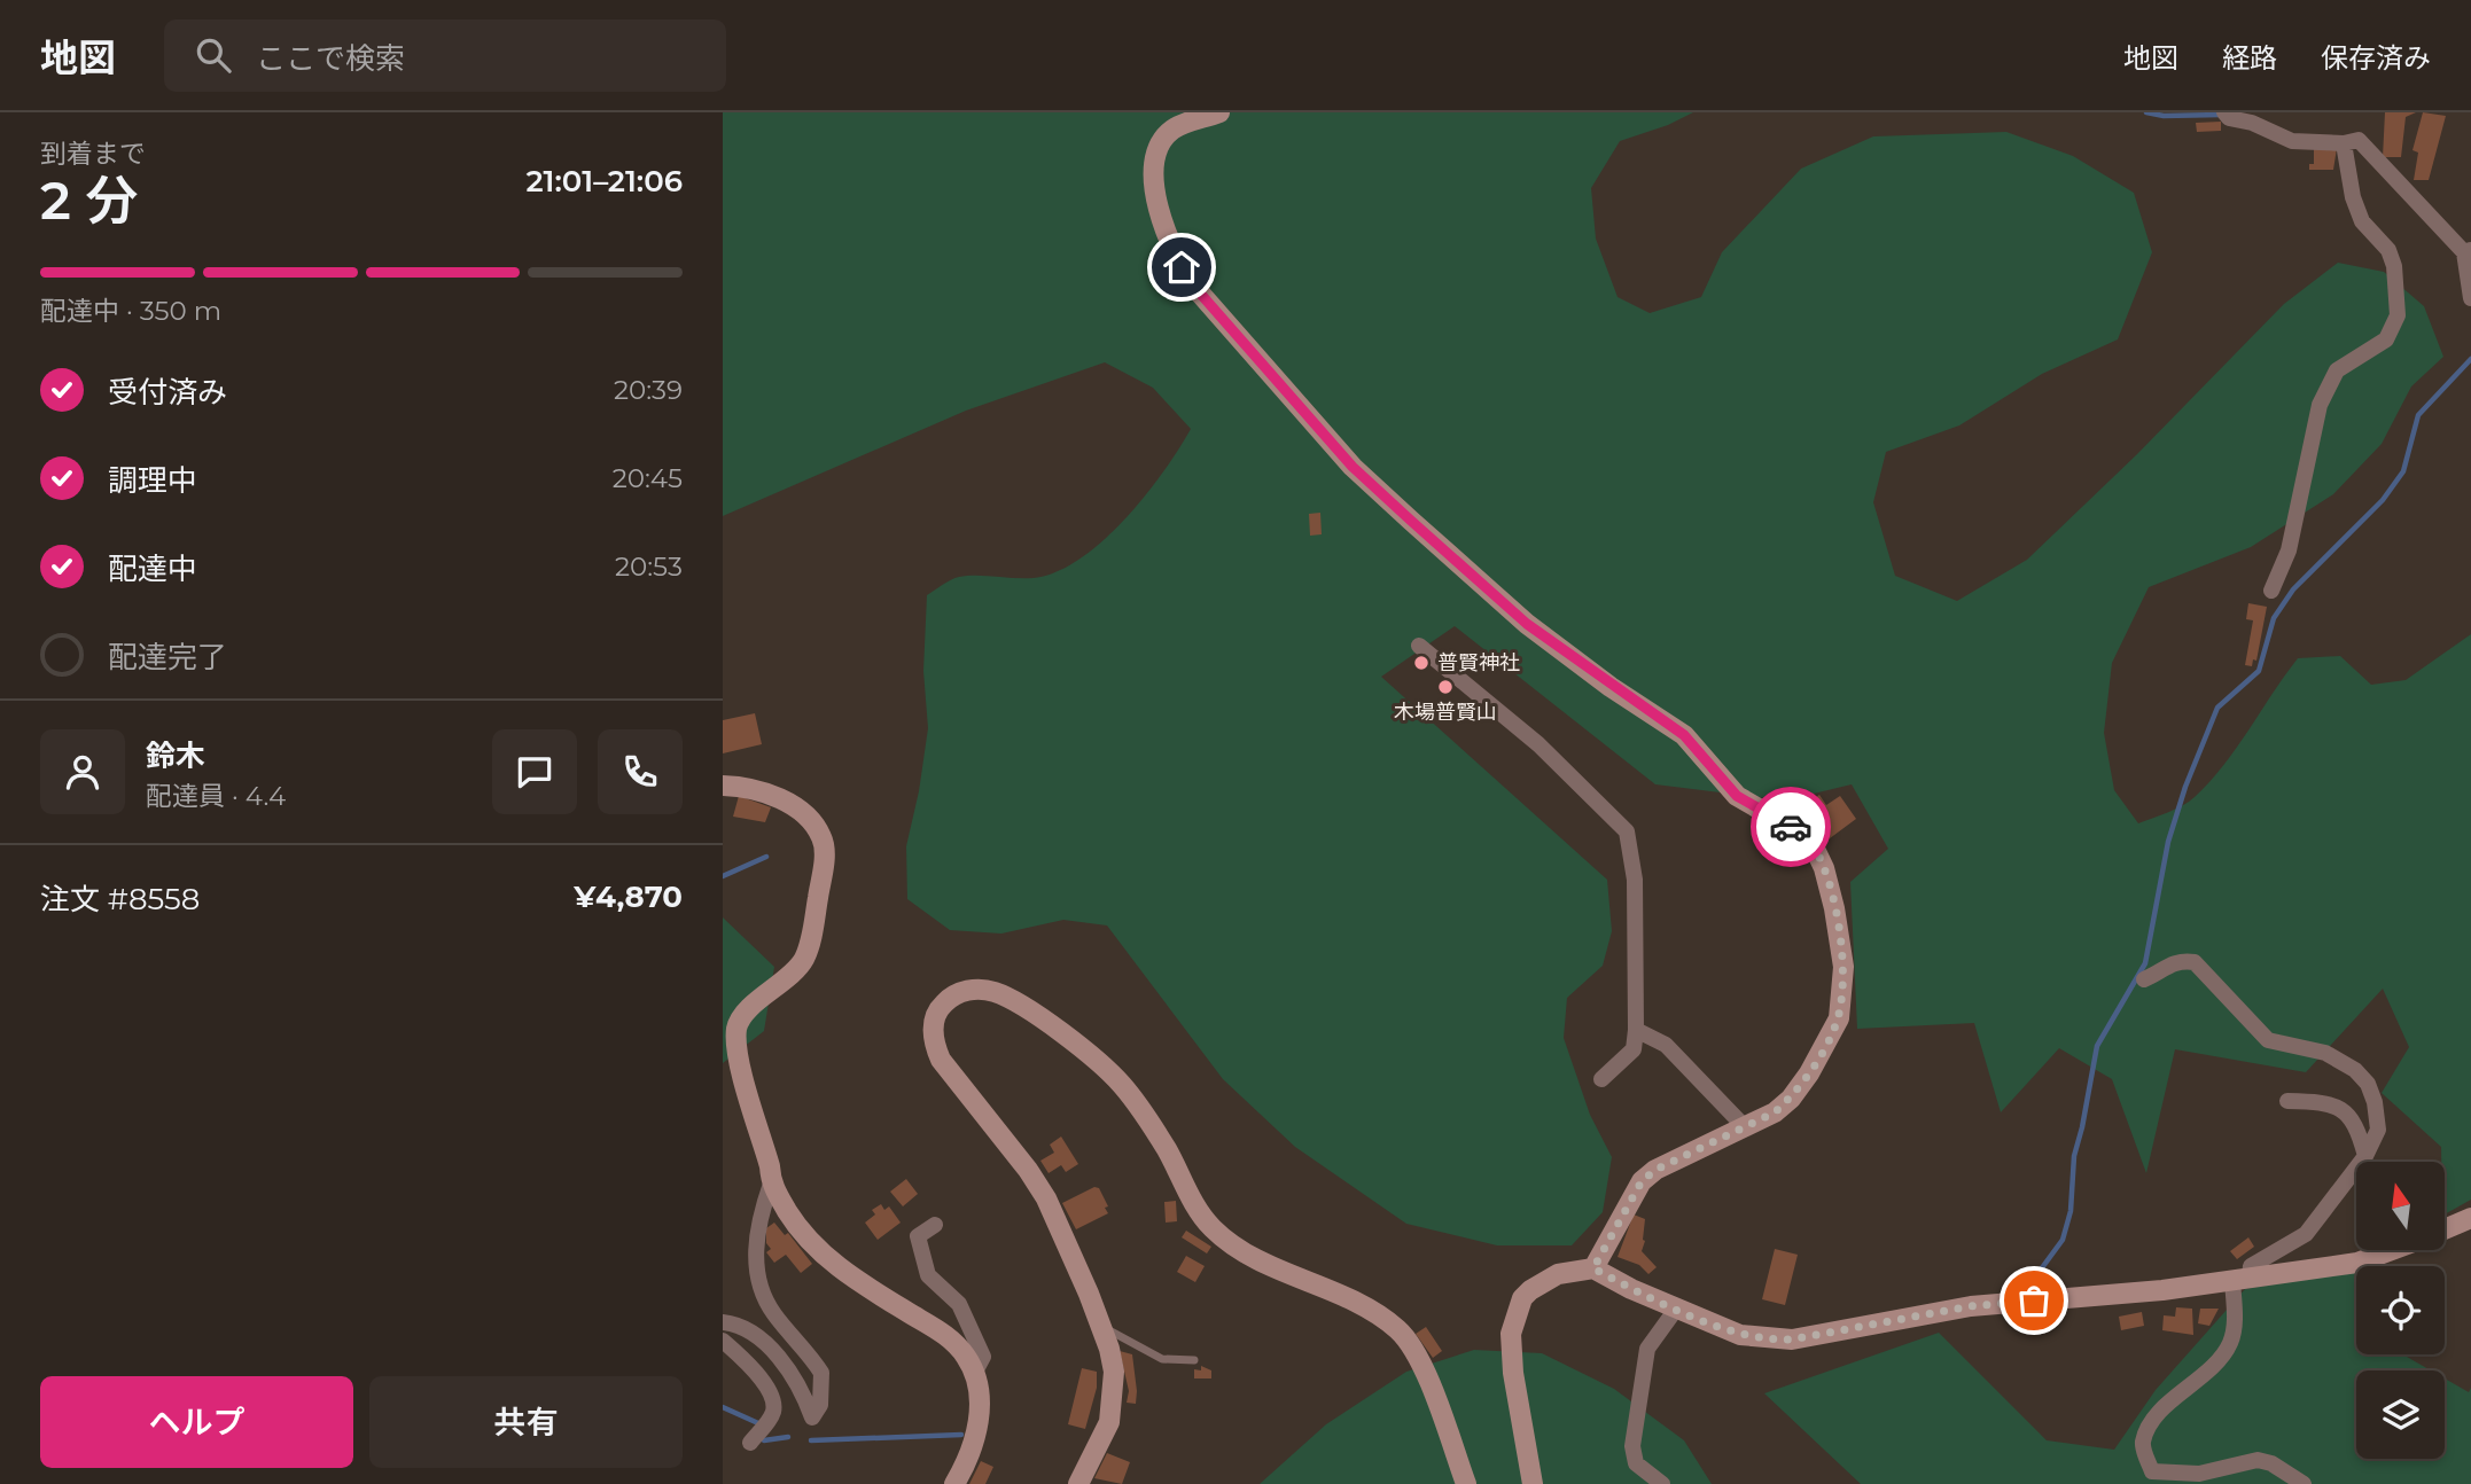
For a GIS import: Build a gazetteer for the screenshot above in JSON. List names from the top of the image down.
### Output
{
  "places": ["普賢神社", "木場普賢山"],
  "north": "top",
  "page": {
    "header": "地図",
    "search": "ここで検索",
    "nav": ["地図", "経路", "保存済み"],
    "heading": ["2 分", "到着まで", "21:01–21:06"],
    "panel": [
      "鈴木",
      "配達員 · 4.4",
      "注文 #8558",
      "¥4,870"
    ],
    "bar": "配達中 · 350 m",
    "list": [
      ["受付済み", "20:39"],
      ["調理中", "20:45"],
      ["配達中", "20:53"],
      "配達完了"
    ],
    "buttons": ["ヘルプ", "共有"]
  }
}
